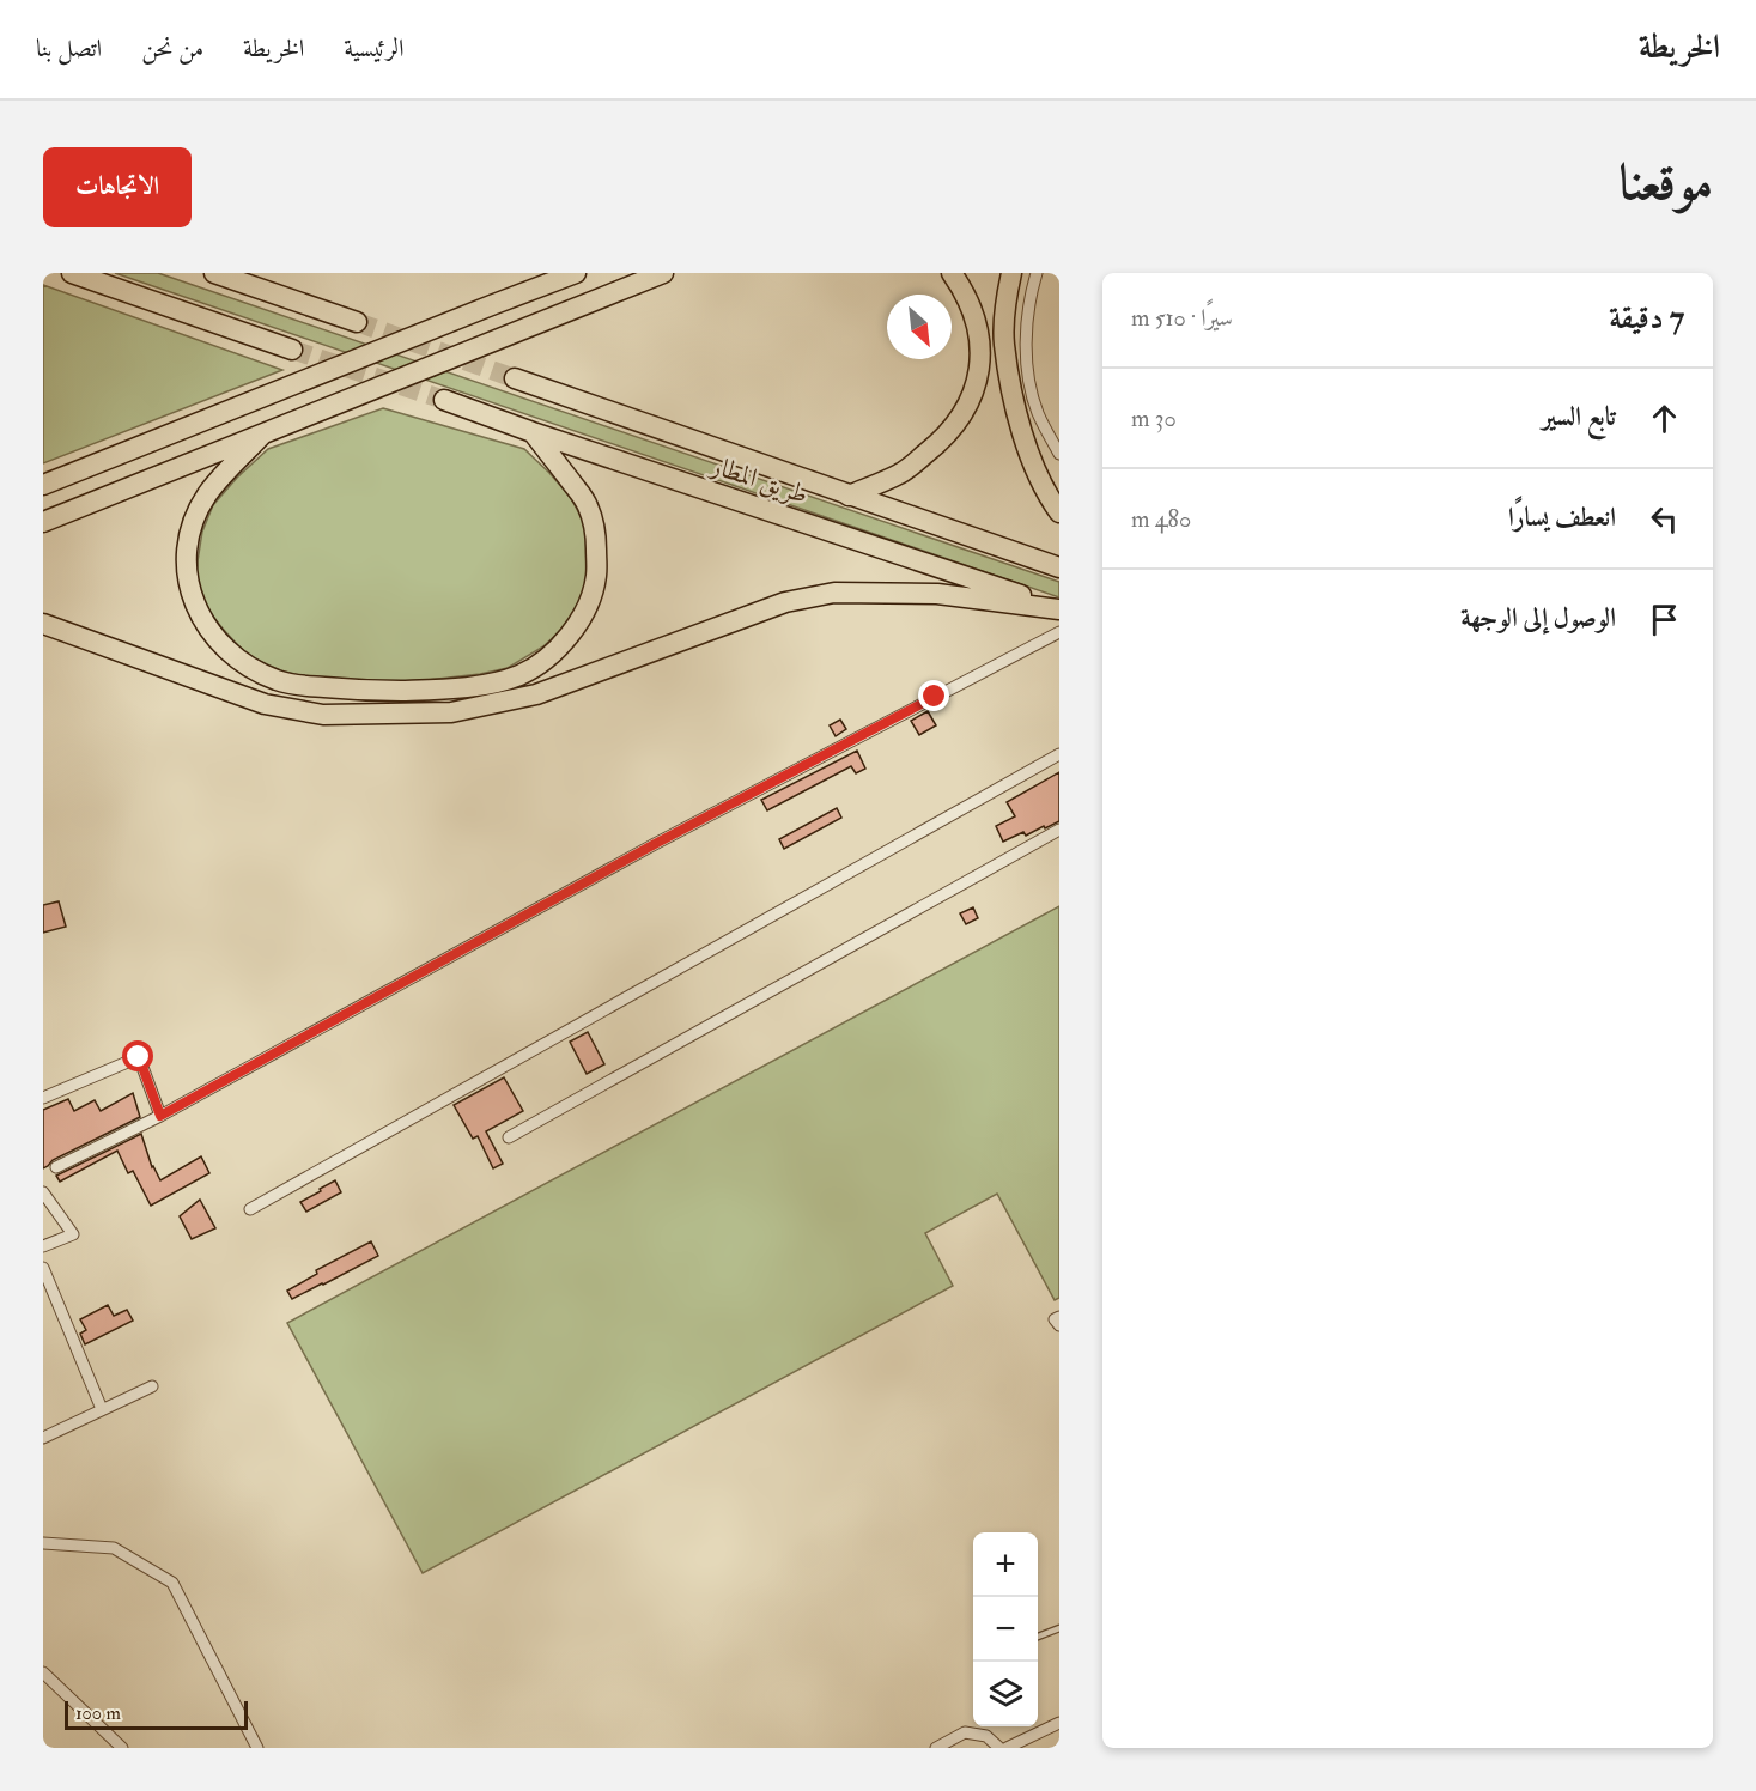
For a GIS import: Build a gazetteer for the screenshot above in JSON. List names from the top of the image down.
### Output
{
  "streets": {
    "highway": ["طريق المطار"]
  },
  "scale_bar": "100 m",
  "north": "bottom right",
  "page": {
    "header": "الخريطة",
    "nav": [
      "الرئيسية",
      "الخريطة",
      "من نحن",
      "اتصل بنا"
    ],
    "title": "موقعنا",
    "buttons": "الاتجاهات",
    "heading": ["7 دقيقة", "سيرًا · 510 m"],
    "list": [
      ["تابع السير", "30 m"],
      ["انعطف يسارًا", "480 m"],
      "الوصول إلى الوجهة"
    ],
    "map_buttons": ["+", "−"],
    "scale": "100 m"
  }
}
